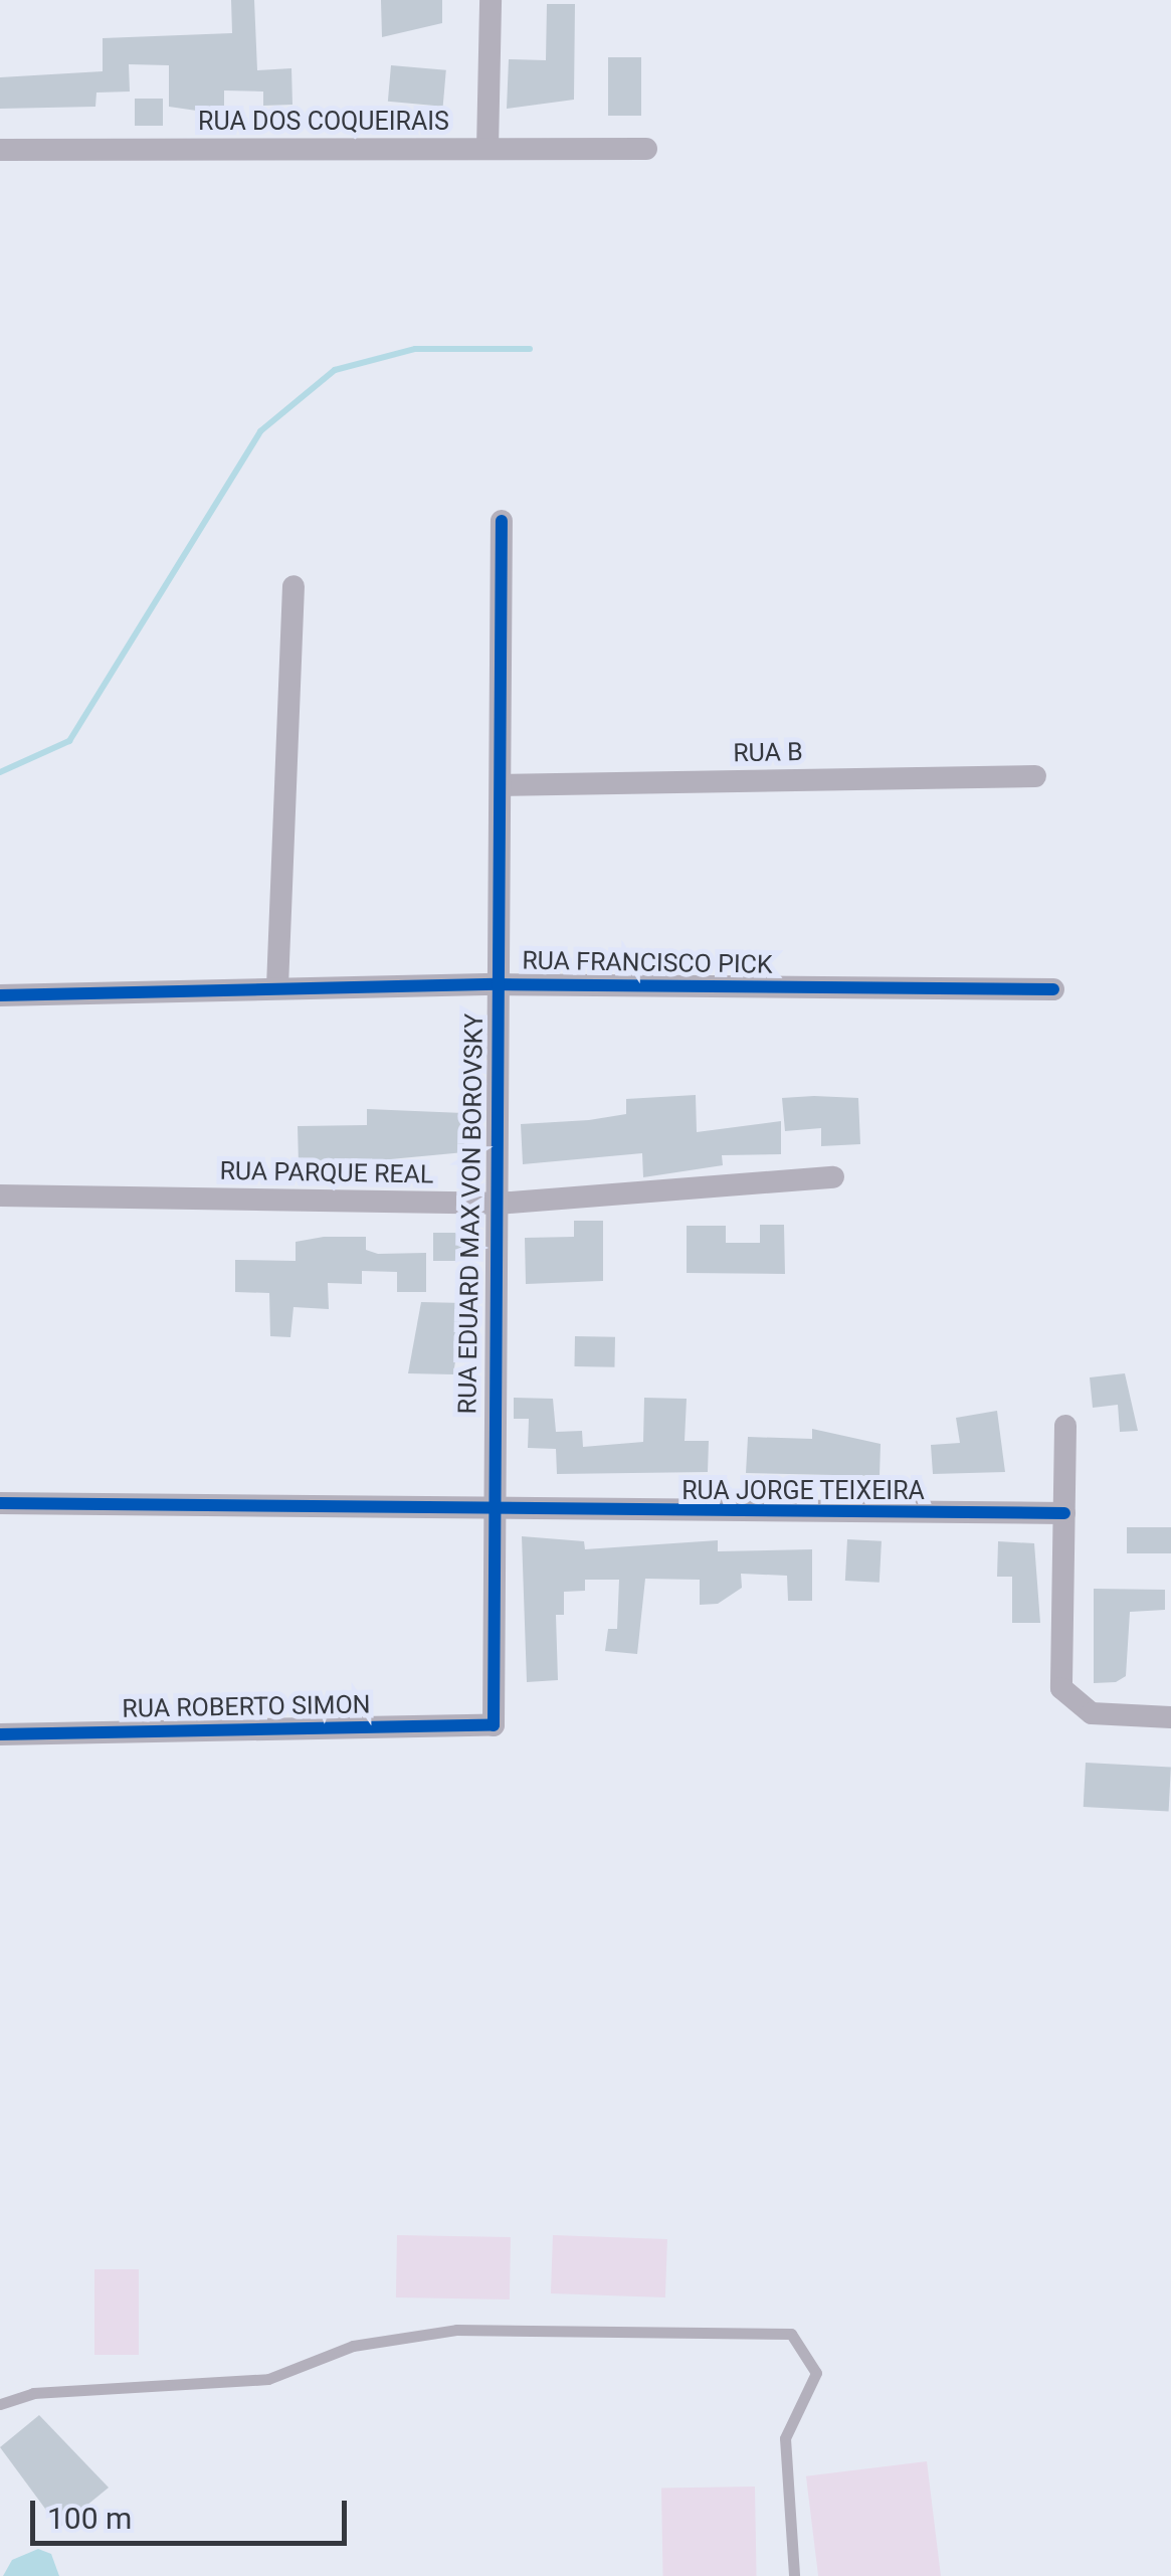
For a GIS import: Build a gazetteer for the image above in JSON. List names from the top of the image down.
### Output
{
  "streets": {
    "street": [
      "RUA DOS COQUEIRAIS",
      "RUA B",
      "RUA FRANCISCO PICK",
      "RUA PARQUE REAL",
      "RUA EDUARD MAX VON BOROVSKY",
      "RUA JORGE TEIXEIRA",
      "RUA ROBERTO SIMON"
    ]
  },
  "crossings": [
    ["RUA B", "RUA EDUARD MAX VON BOROVSKY"],
    ["RUA FRANCISCO PICK", "RUA EDUARD MAX VON BOROVSKY"],
    ["RUA PARQUE REAL", "RUA EDUARD MAX VON BOROVSKY"],
    ["RUA EDUARD MAX VON BOROVSKY", "RUA JORGE TEIXEIRA"],
    ["RUA EDUARD MAX VON BOROVSKY", "RUA ROBERTO SIMON"]
  ],
  "scale_bar": "100 m"
}
